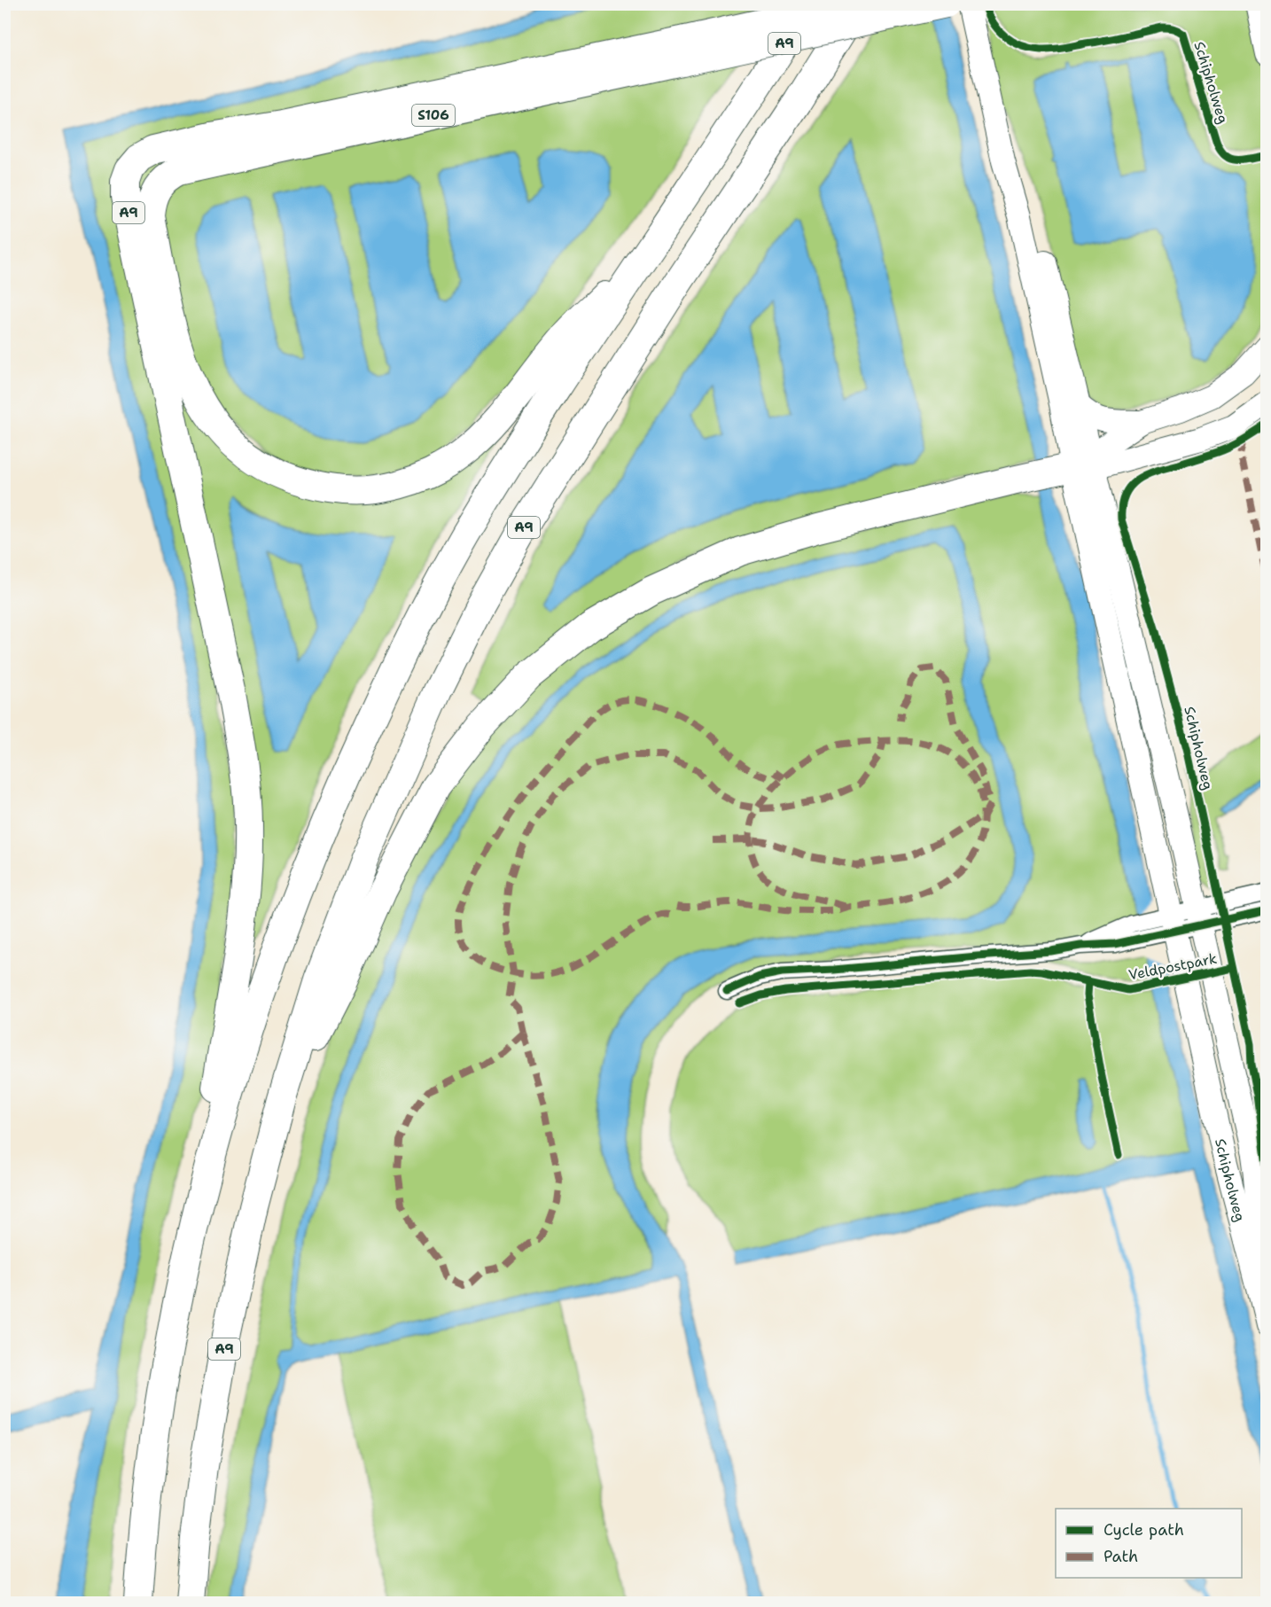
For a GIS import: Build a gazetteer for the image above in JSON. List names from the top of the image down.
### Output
{
  "streets": {
    "highway": ["A9", "S106"],
    "main road": ["Schipholweg"],
    "cycle path": ["Veldpostpark"]
  },
  "crossings": [
    ["A9", "Schipholweg"],
    ["A9", "S106"]
  ],
  "legend": ["Cycle path", "Path"]
}
